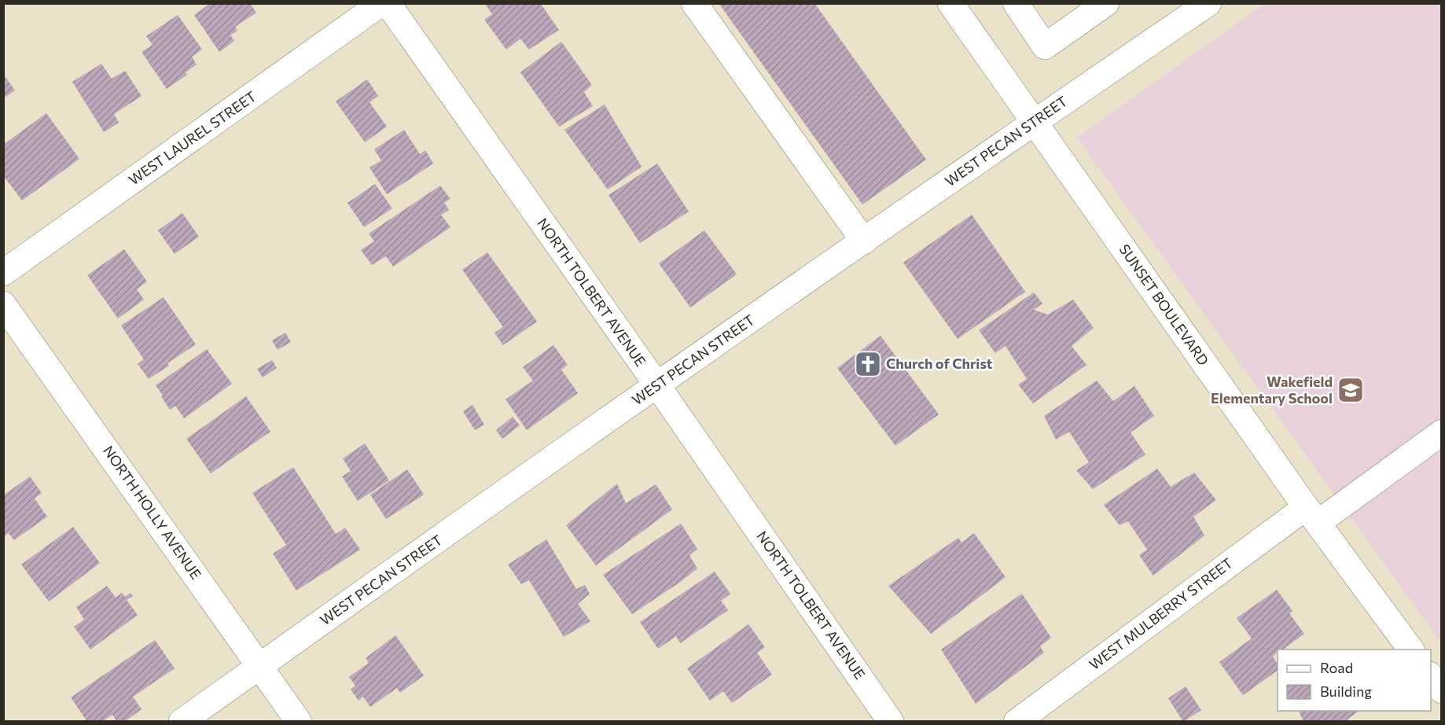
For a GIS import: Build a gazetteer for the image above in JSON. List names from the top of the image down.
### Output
{
  "streets": {
    "street": [
      "WEST LAUREL STREET",
      "WEST PECAN STREET",
      "NORTH TOLBERT AVENUE",
      "SUNSET BOULEVARD",
      "NORTH HOLLY AVENUE",
      "WEST MULBERRY STREET"
    ]
  },
  "crossings": [
    ["WEST PECAN STREET", "NORTH TOLBERT AVENUE"],
    ["WEST PECAN STREET", "SUNSET BOULEVARD"],
    ["WEST PECAN STREET", "NORTH HOLLY AVENUE"],
    ["SUNSET BOULEVARD", "WEST MULBERRY STREET"]
  ],
  "places": {
    "church": ["Church of Christ"],
    "school or university": ["Wakefield Elementary School"]
  },
  "legend": ["Road", "Building"]
}
